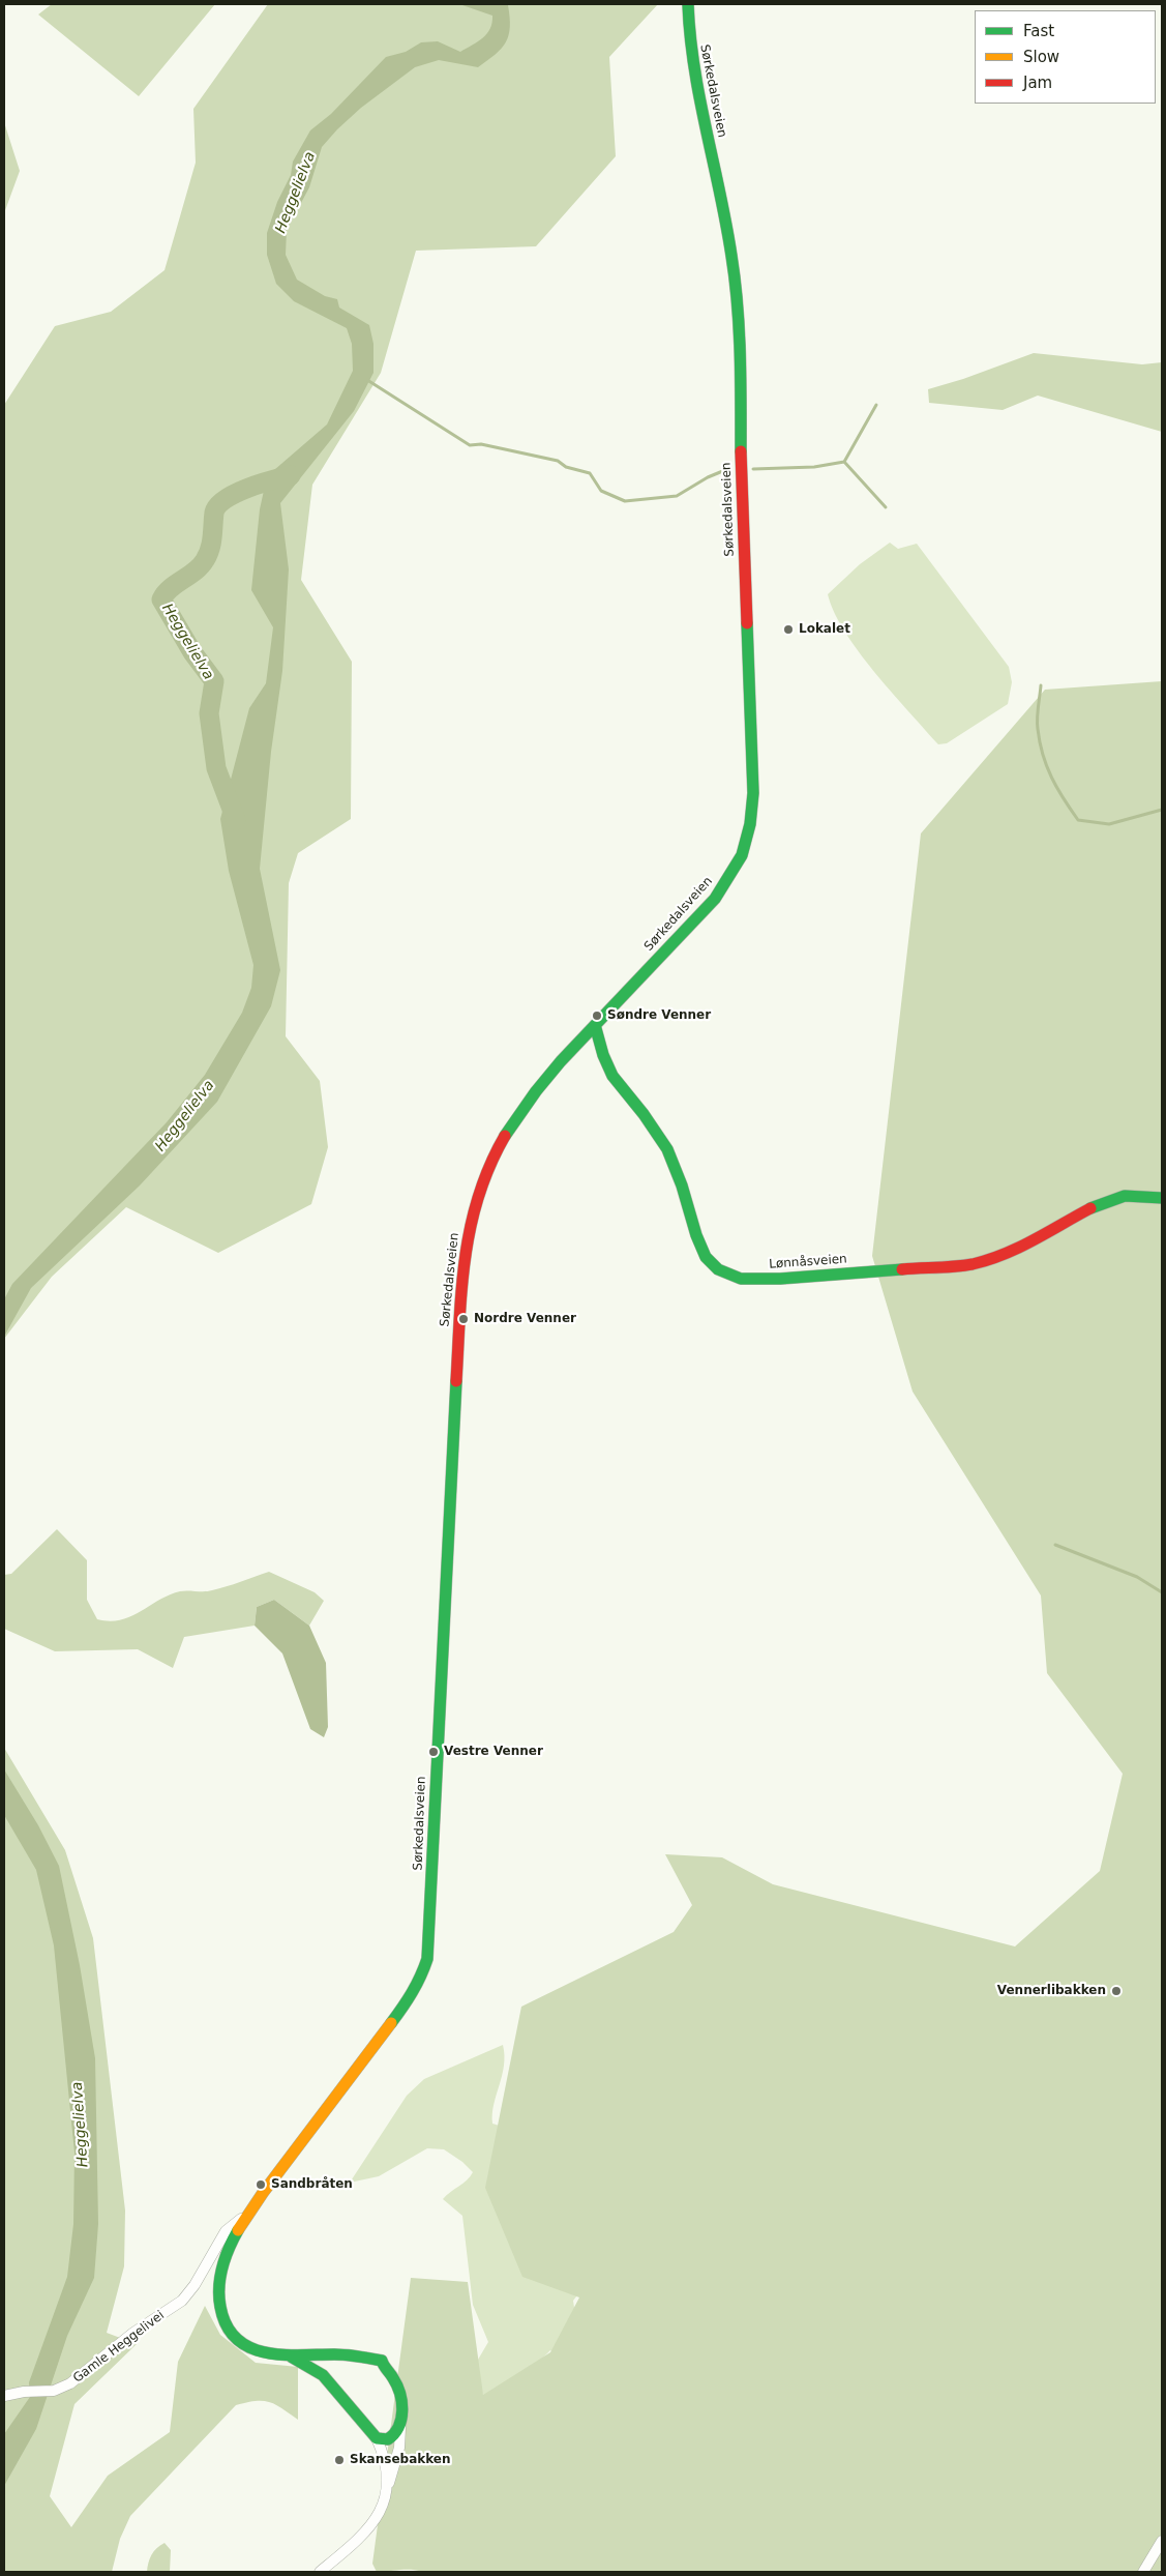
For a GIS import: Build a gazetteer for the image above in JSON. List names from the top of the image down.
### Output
{
  "streets": {
    "street": ["Sørkedalsveien", "Lønnåsveien", "Gamle Heggelivei"]
  },
  "crossings": [
    ["Sørkedalsveien", "Lønnåsveien"],
    ["Sørkedalsveien", "Gamle Heggelivei"]
  ],
  "water": ["Heggelielva"],
  "places": [
    "Lokalet",
    "Søndre Venner",
    "Nordre Venner",
    "Vestre Venner",
    "Vennerlibakken",
    "Sandbråten",
    "Skansebakken"
  ],
  "legend": ["Fast", "Slow", "Jam"]
}
